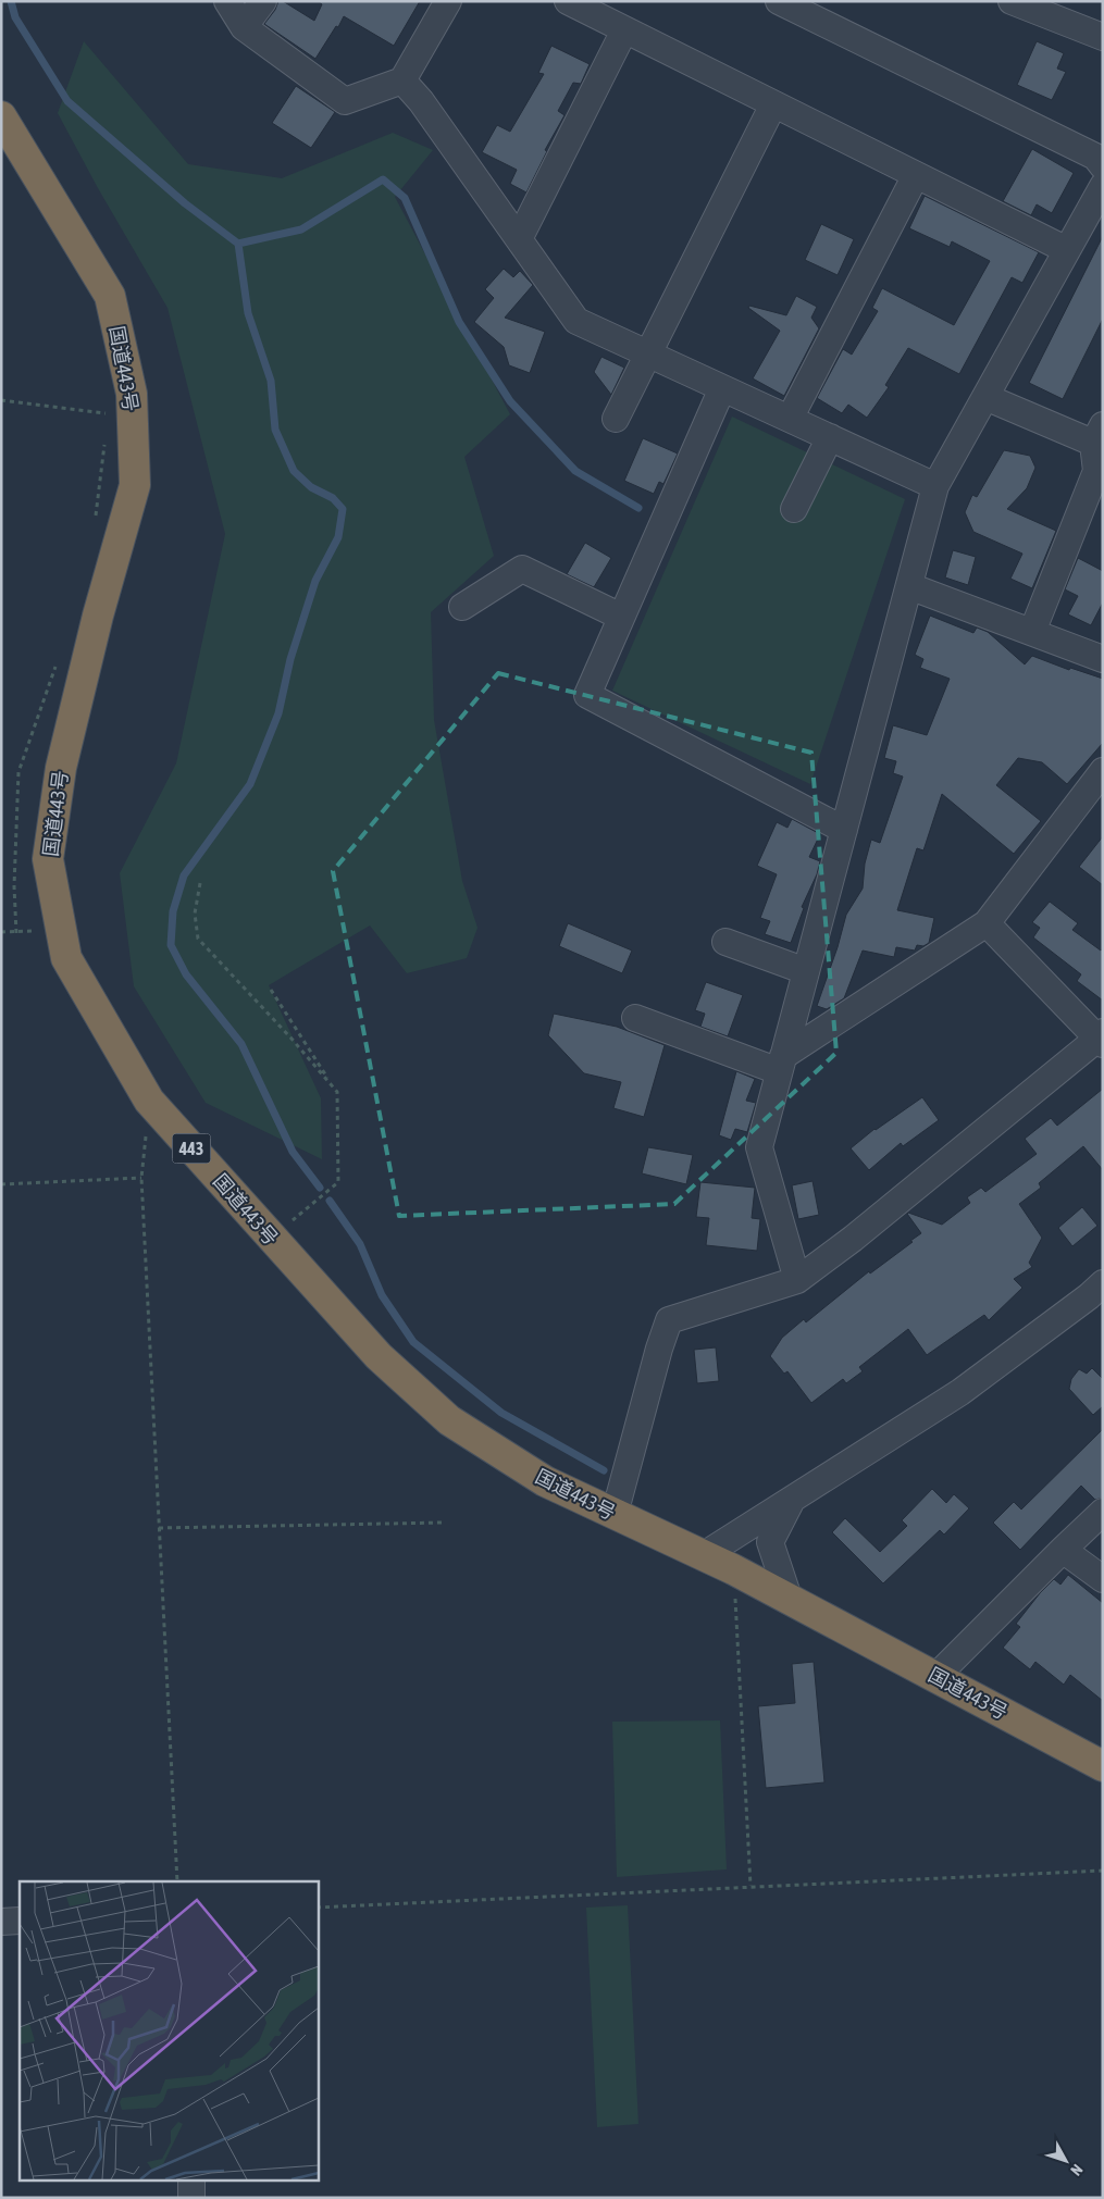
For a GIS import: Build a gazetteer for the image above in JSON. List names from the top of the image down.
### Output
{
  "streets": {
    "highway": ["国道443号", "443"]
  },
  "north": "bottom right"
}
